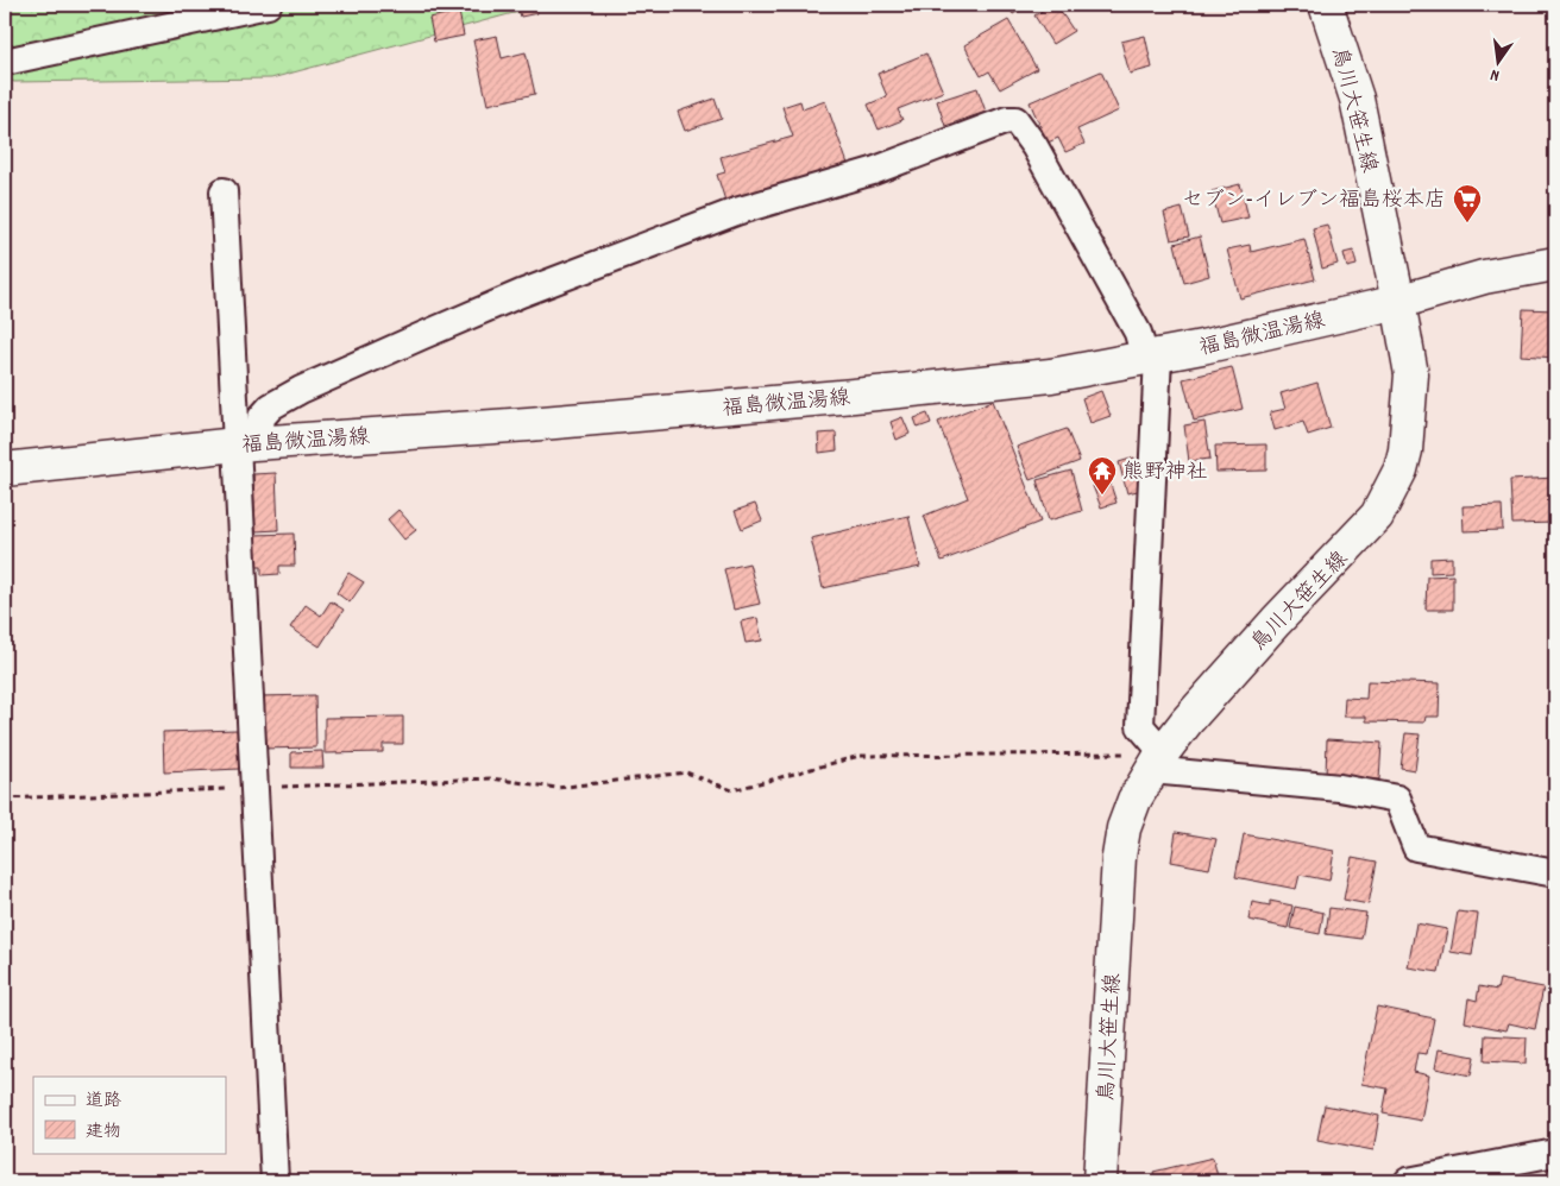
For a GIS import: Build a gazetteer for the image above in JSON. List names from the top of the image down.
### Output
{
  "streets": {
    "main road": ["鳥川大笹生線", "福島微温湯線"]
  },
  "crossings": [
    ["鳥川大笹生線", "福島微温湯線"]
  ],
  "places": {
    "supermarket": ["セブン-イレブン福島桜本店"],
    "temple": ["熊野神社"]
  },
  "legend": ["道路", "建物"],
  "north": "bottom"
}
